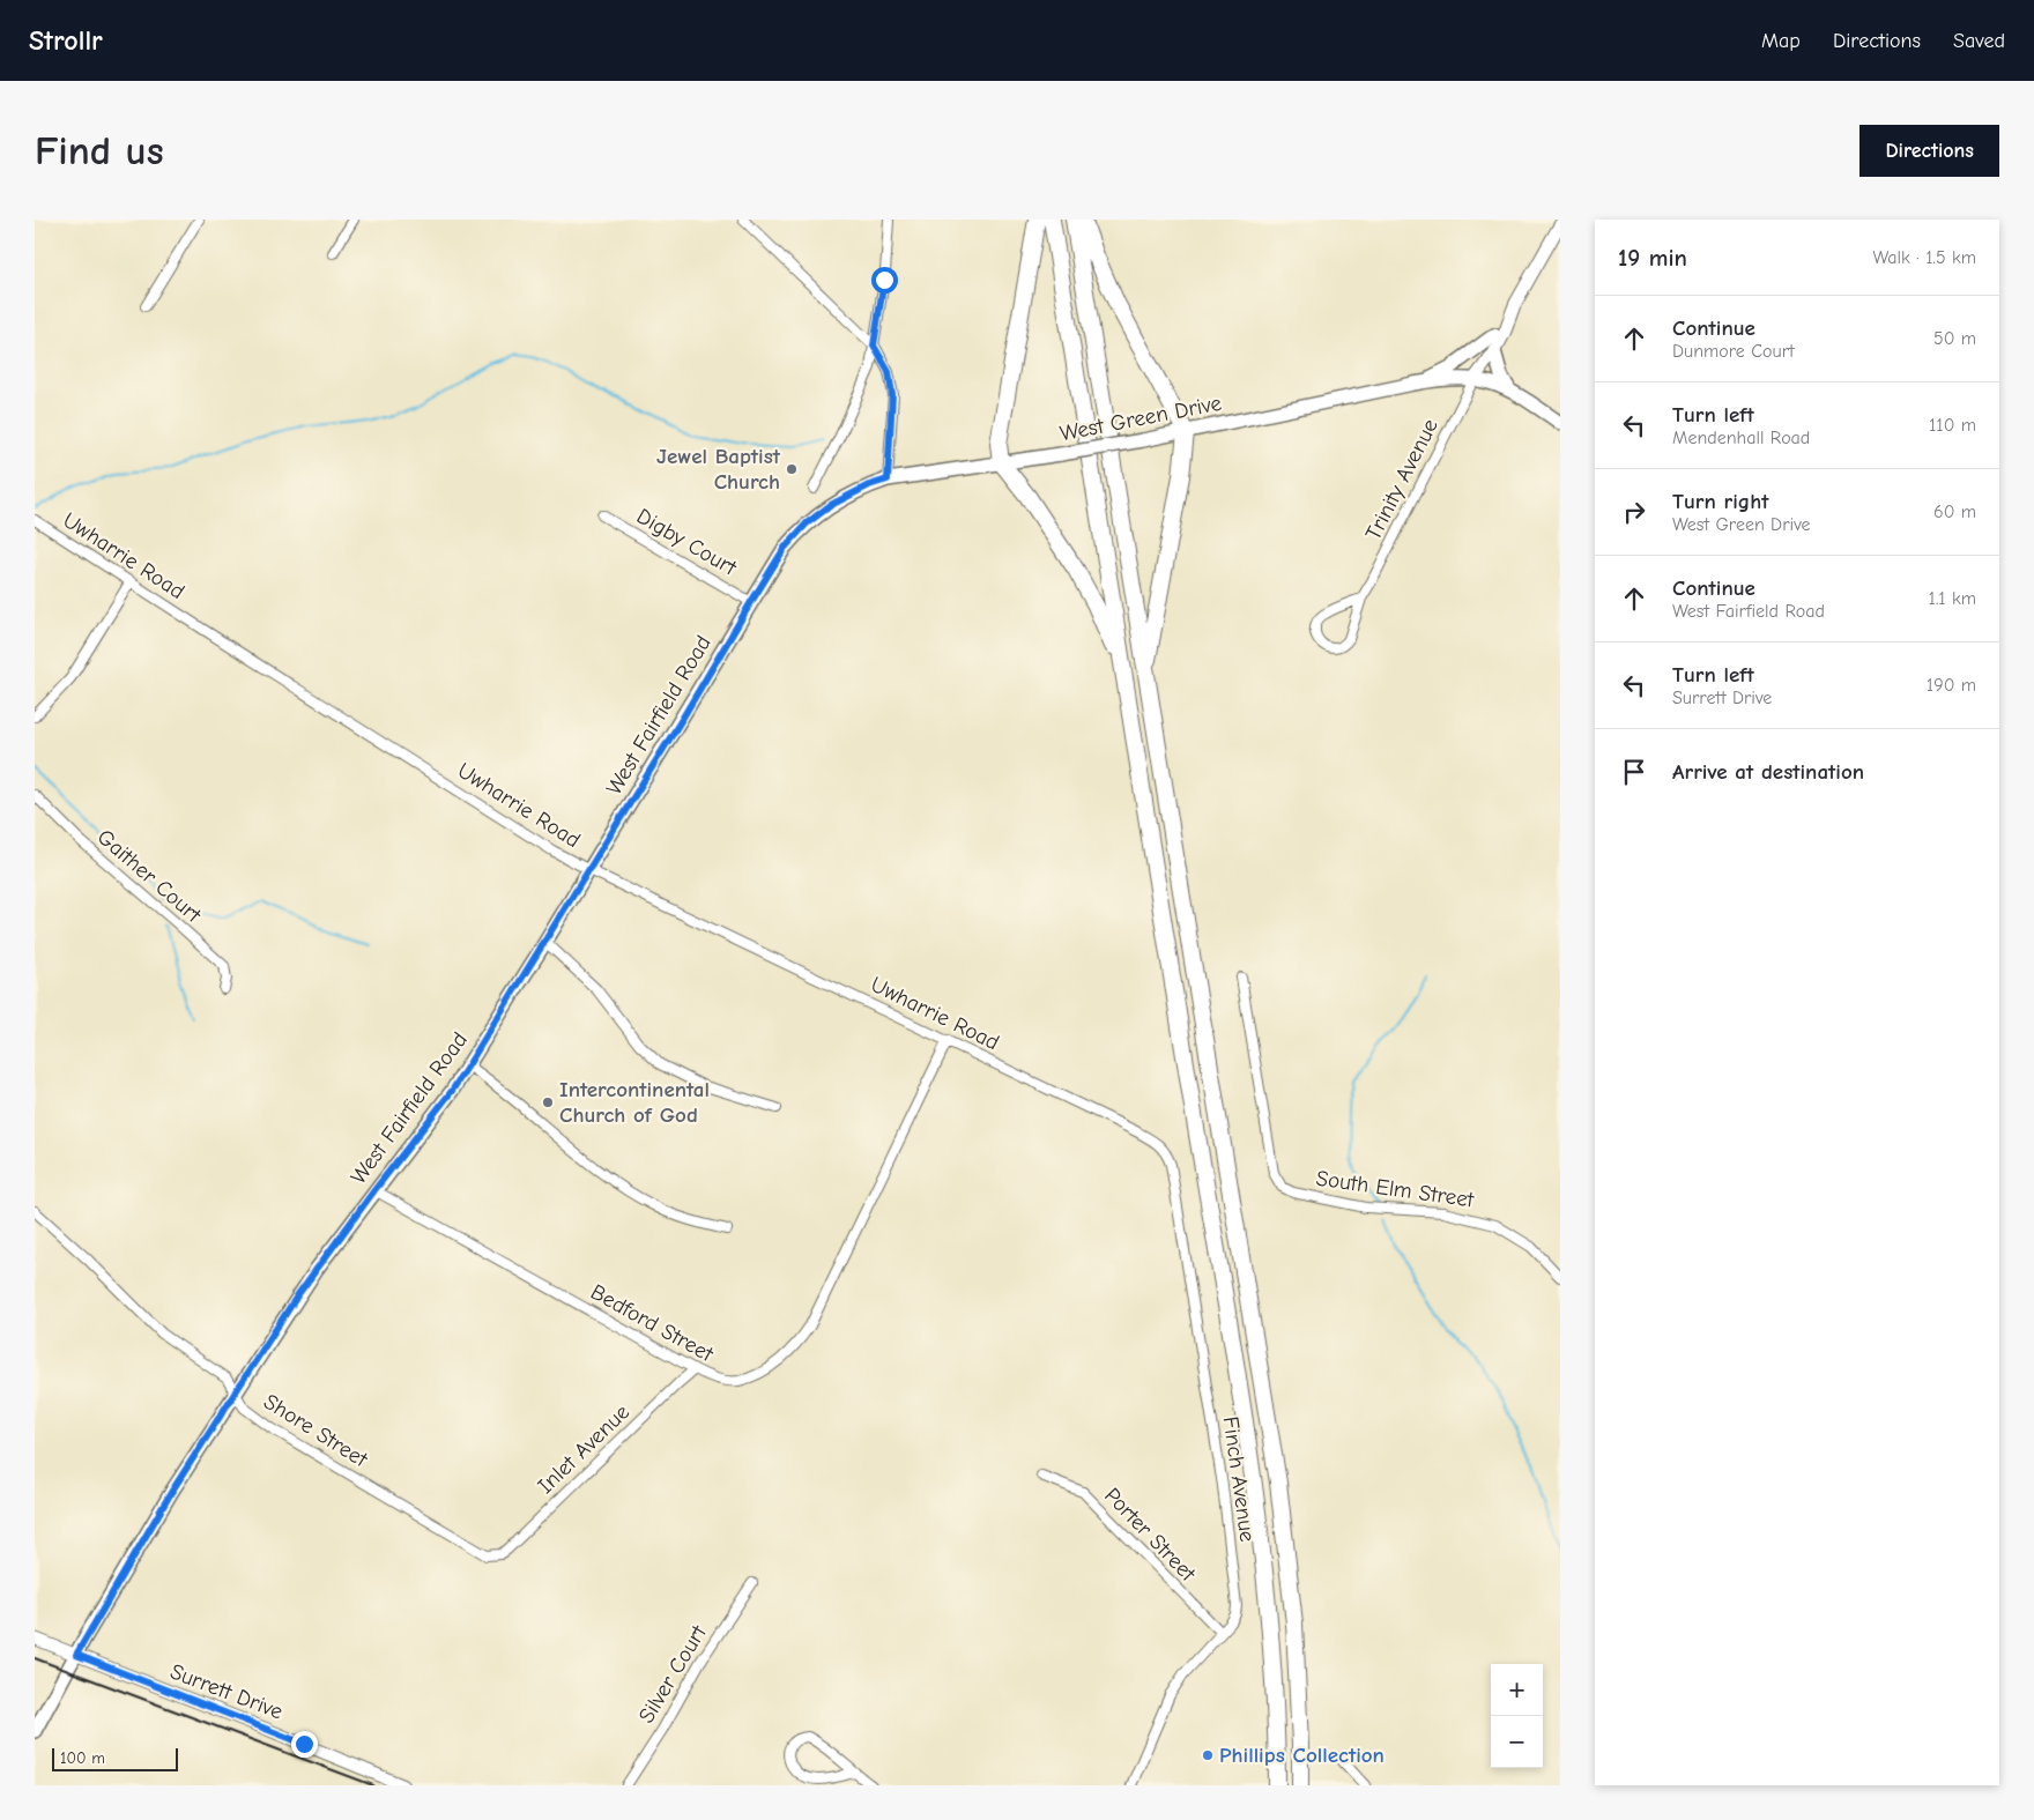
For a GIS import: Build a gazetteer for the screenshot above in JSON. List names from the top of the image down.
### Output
{
  "streets": {
    "main road": ["West Green Drive", "West Fairfield Road"],
    "street": [
      "Trinity Avenue",
      "Digby Court",
      "Uwharrie Road",
      "Gaither Court",
      "South Elm Street",
      "Bedford Street",
      "Shore Street",
      "Inlet Avenue",
      "Finch Avenue",
      "Porter Street",
      "Silver Court",
      "Surrett Drive"
    ]
  },
  "crossings": [
    ["West Green Drive", "Trinity Avenue"],
    ["West Green Drive", "West Fairfield Road"],
    ["Digby Court", "West Fairfield Road"],
    ["Uwharrie Road", "West Fairfield Road"],
    ["Uwharrie Road", "Bedford Street"],
    ["Uwharrie Road", "Finch Avenue"],
    ["West Fairfield Road", "Bedford Street"],
    ["West Fairfield Road", "Shore Street"],
    ["West Fairfield Road", "Surrett Drive"],
    ["Bedford Street", "Inlet Avenue"],
    ["Shore Street", "Inlet Avenue"],
    ["Finch Avenue", "Porter Street"]
  ],
  "places": ["Jewel Baptist Church", "Intercontinental Church of God", "Phillips Collection"],
  "scale_bar": "100 m",
  "page": {
    "header": "Strollr",
    "nav": ["Map", "Directions", "Saved"],
    "buttons": "Directions",
    "title": "Find us",
    "heading": ["19 min", "Walk · 1.5 km"],
    "list": [
      ["Continue", "Dunmore Court", "50 m"],
      ["Turn left", "Mendenhall Road", "110 m"],
      ["Turn right", "West Green Drive", "60 m"],
      ["Continue", "West Fairfield Road", "1.1 km"],
      ["Turn left", "Surrett Drive", "190 m"],
      "Arrive at destination"
    ],
    "map_buttons": ["+", "−"],
    "scale": "100 m"
  }
}
